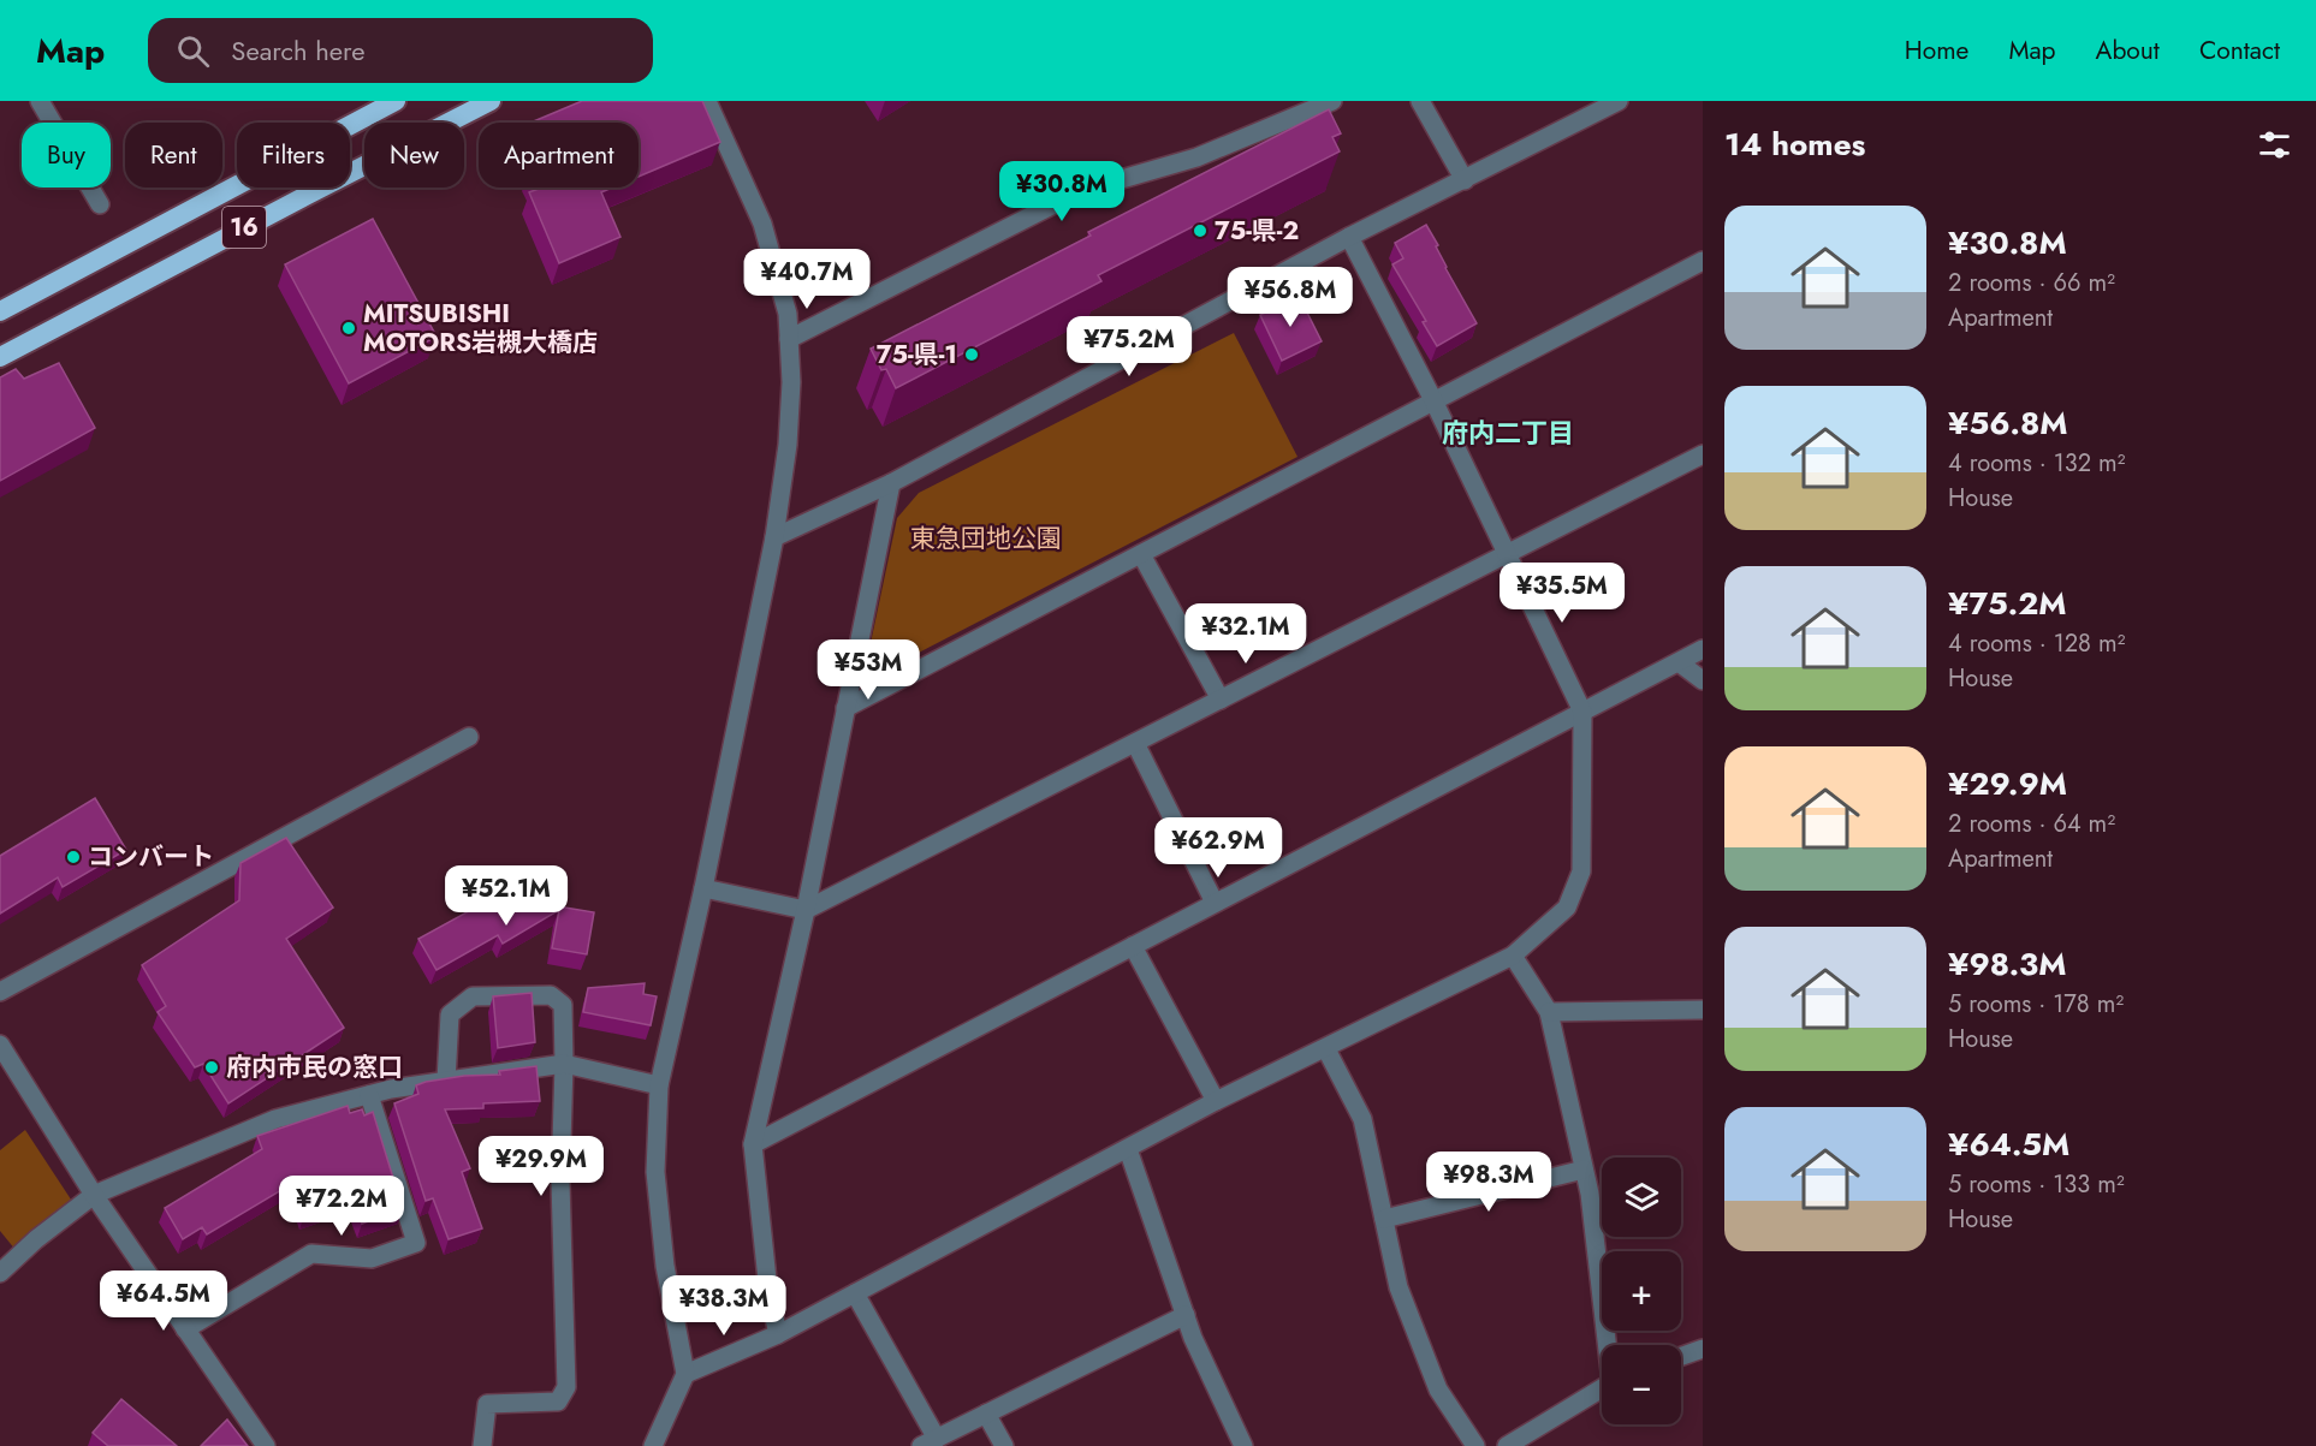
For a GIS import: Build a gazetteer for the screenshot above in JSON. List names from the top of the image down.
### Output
{
  "streets": {
    "highway": ["16"]
  },
  "districts": ["府内二丁目"],
  "parks": ["東急団地公園"],
  "places": [
    "75-県-2",
    "MITSUBISHI MOTORS岩槻大橋店",
    "75-県-1",
    "コンバート",
    "府内市民の窓口"
  ],
  "page": {
    "header": "Map",
    "search": "Search here",
    "nav": [
      "Home",
      "Map",
      "About",
      "Contact"
    ],
    "heading": "14 homes",
    "chip": [
      "Buy",
      "Rent",
      "Filters",
      "New",
      "Apartment"
    ],
    "price": [
      "¥30.8M",
      "¥40.7M",
      "¥56.8M",
      "¥75.2M",
      "¥35.5M",
      "¥32.1M",
      "¥53M",
      "¥62.9M",
      "¥52.1M",
      "¥29.9M",
      "¥98.3M",
      "¥72.2M",
      "¥64.5M",
      "¥38.3M"
    ],
    "list": [
      {
        "name": "¥30.8M",
        "note": "2 rooms · 66 m² · Apartment"
      },
      {
        "name": "¥56.8M",
        "note": "4 rooms · 132 m² · House"
      },
      {
        "name": "¥75.2M",
        "note": "4 rooms · 128 m² · House"
      },
      {
        "name": "¥29.9M",
        "note": "2 rooms · 64 m² · Apartment"
      },
      {
        "name": "¥98.3M",
        "note": "5 rooms · 178 m² · House"
      },
      {
        "name": "¥64.5M",
        "note": "5 rooms · 133 m² · House"
      }
    ],
    "map_buttons": ["+", "−"]
  }
}
